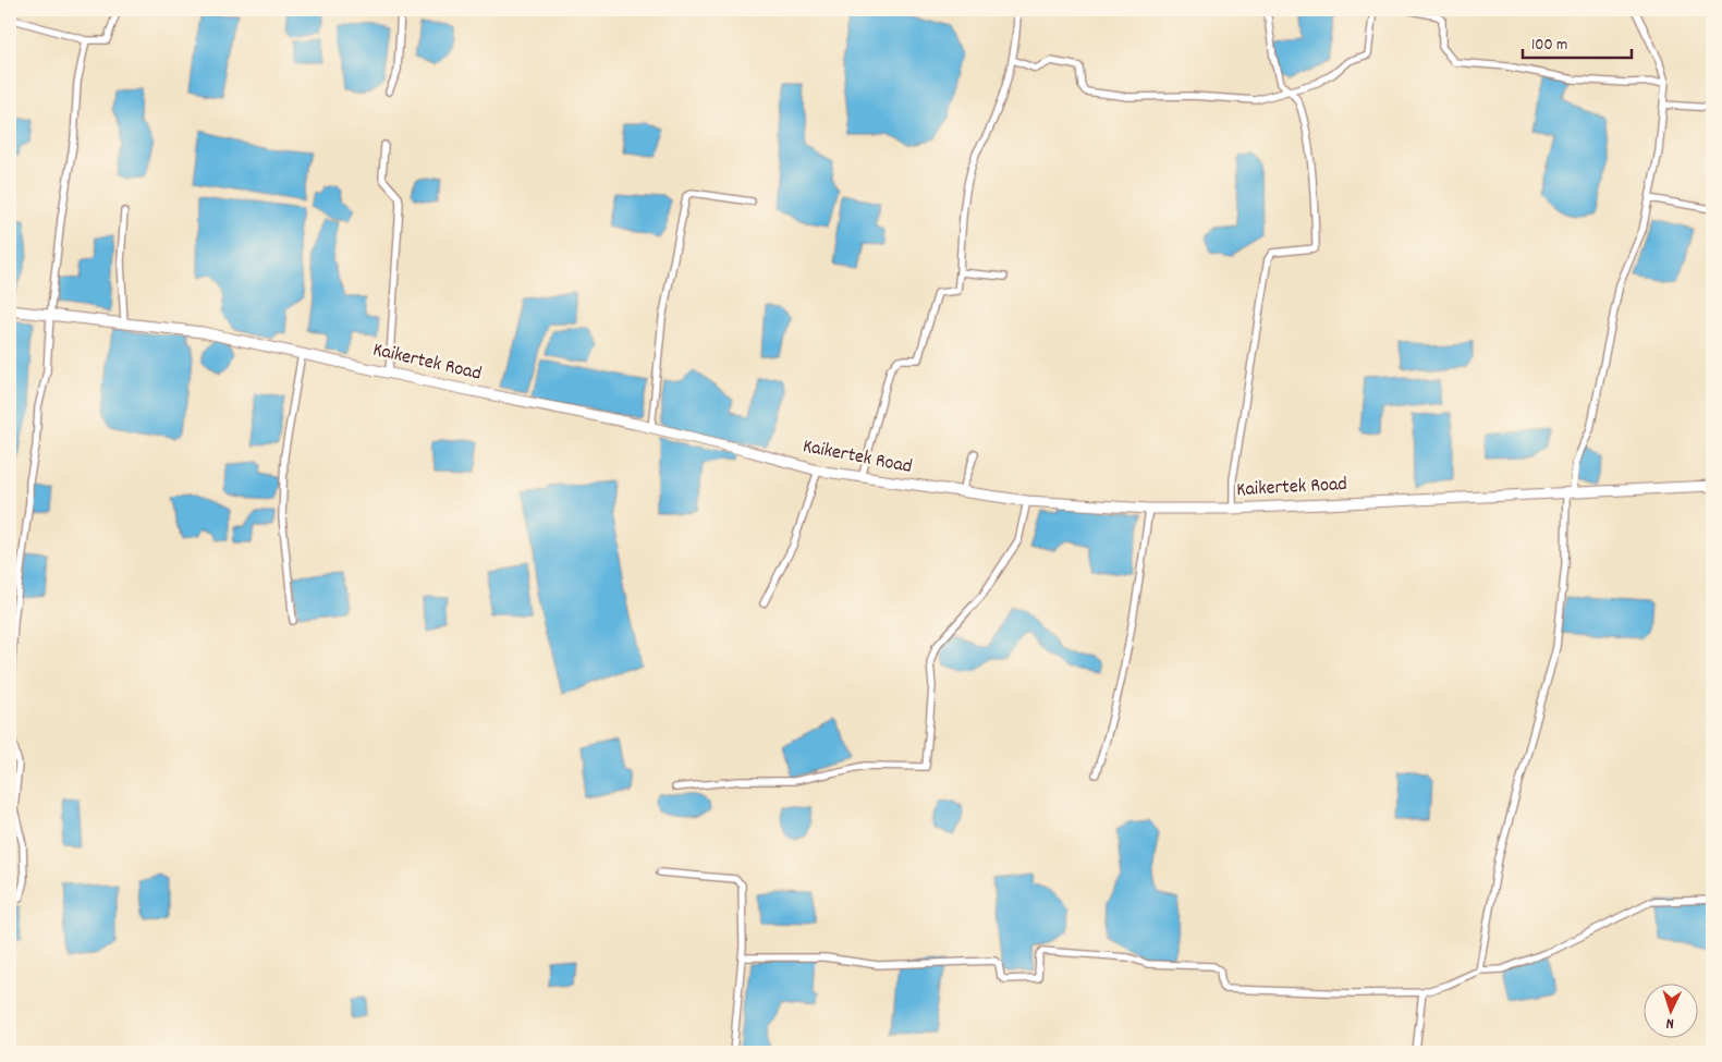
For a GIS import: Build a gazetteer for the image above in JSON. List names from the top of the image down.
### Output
{
  "streets": {
    "main road": ["Kaikertek Road"]
  },
  "scale_bar": "100 m",
  "north": "bottom"
}
